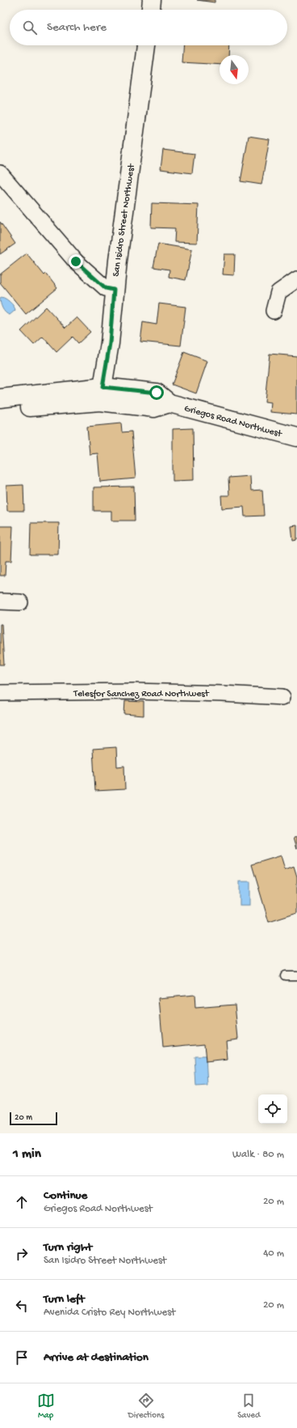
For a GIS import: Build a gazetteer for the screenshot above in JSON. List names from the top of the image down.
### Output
{
  "streets": {
    "main road": ["San Isidro Street Northwest", "Griegos Road Northwest"],
    "street": ["Telesfor Sanchez Road Northwest"]
  },
  "crossings": [
    ["San Isidro Street Northwest", "Griegos Road Northwest"]
  ],
  "scale_bar": "20 m",
  "north": "bottom",
  "page": {
    "search": "Search here",
    "scale": "20 m",
    "heading": ["1 min", "Walk · 80 m"],
    "list": [
      ["Continue", "Griegos Road Northwest", "20 m"],
      ["Turn right", "San Isidro Street Northwest", "40 m"],
      ["Turn left", "Avenida Cristo Rey Northwest", "20 m"],
      "Arrive at destination"
    ],
    "nav": ["Map", "Directions", "Saved"]
  }
}
